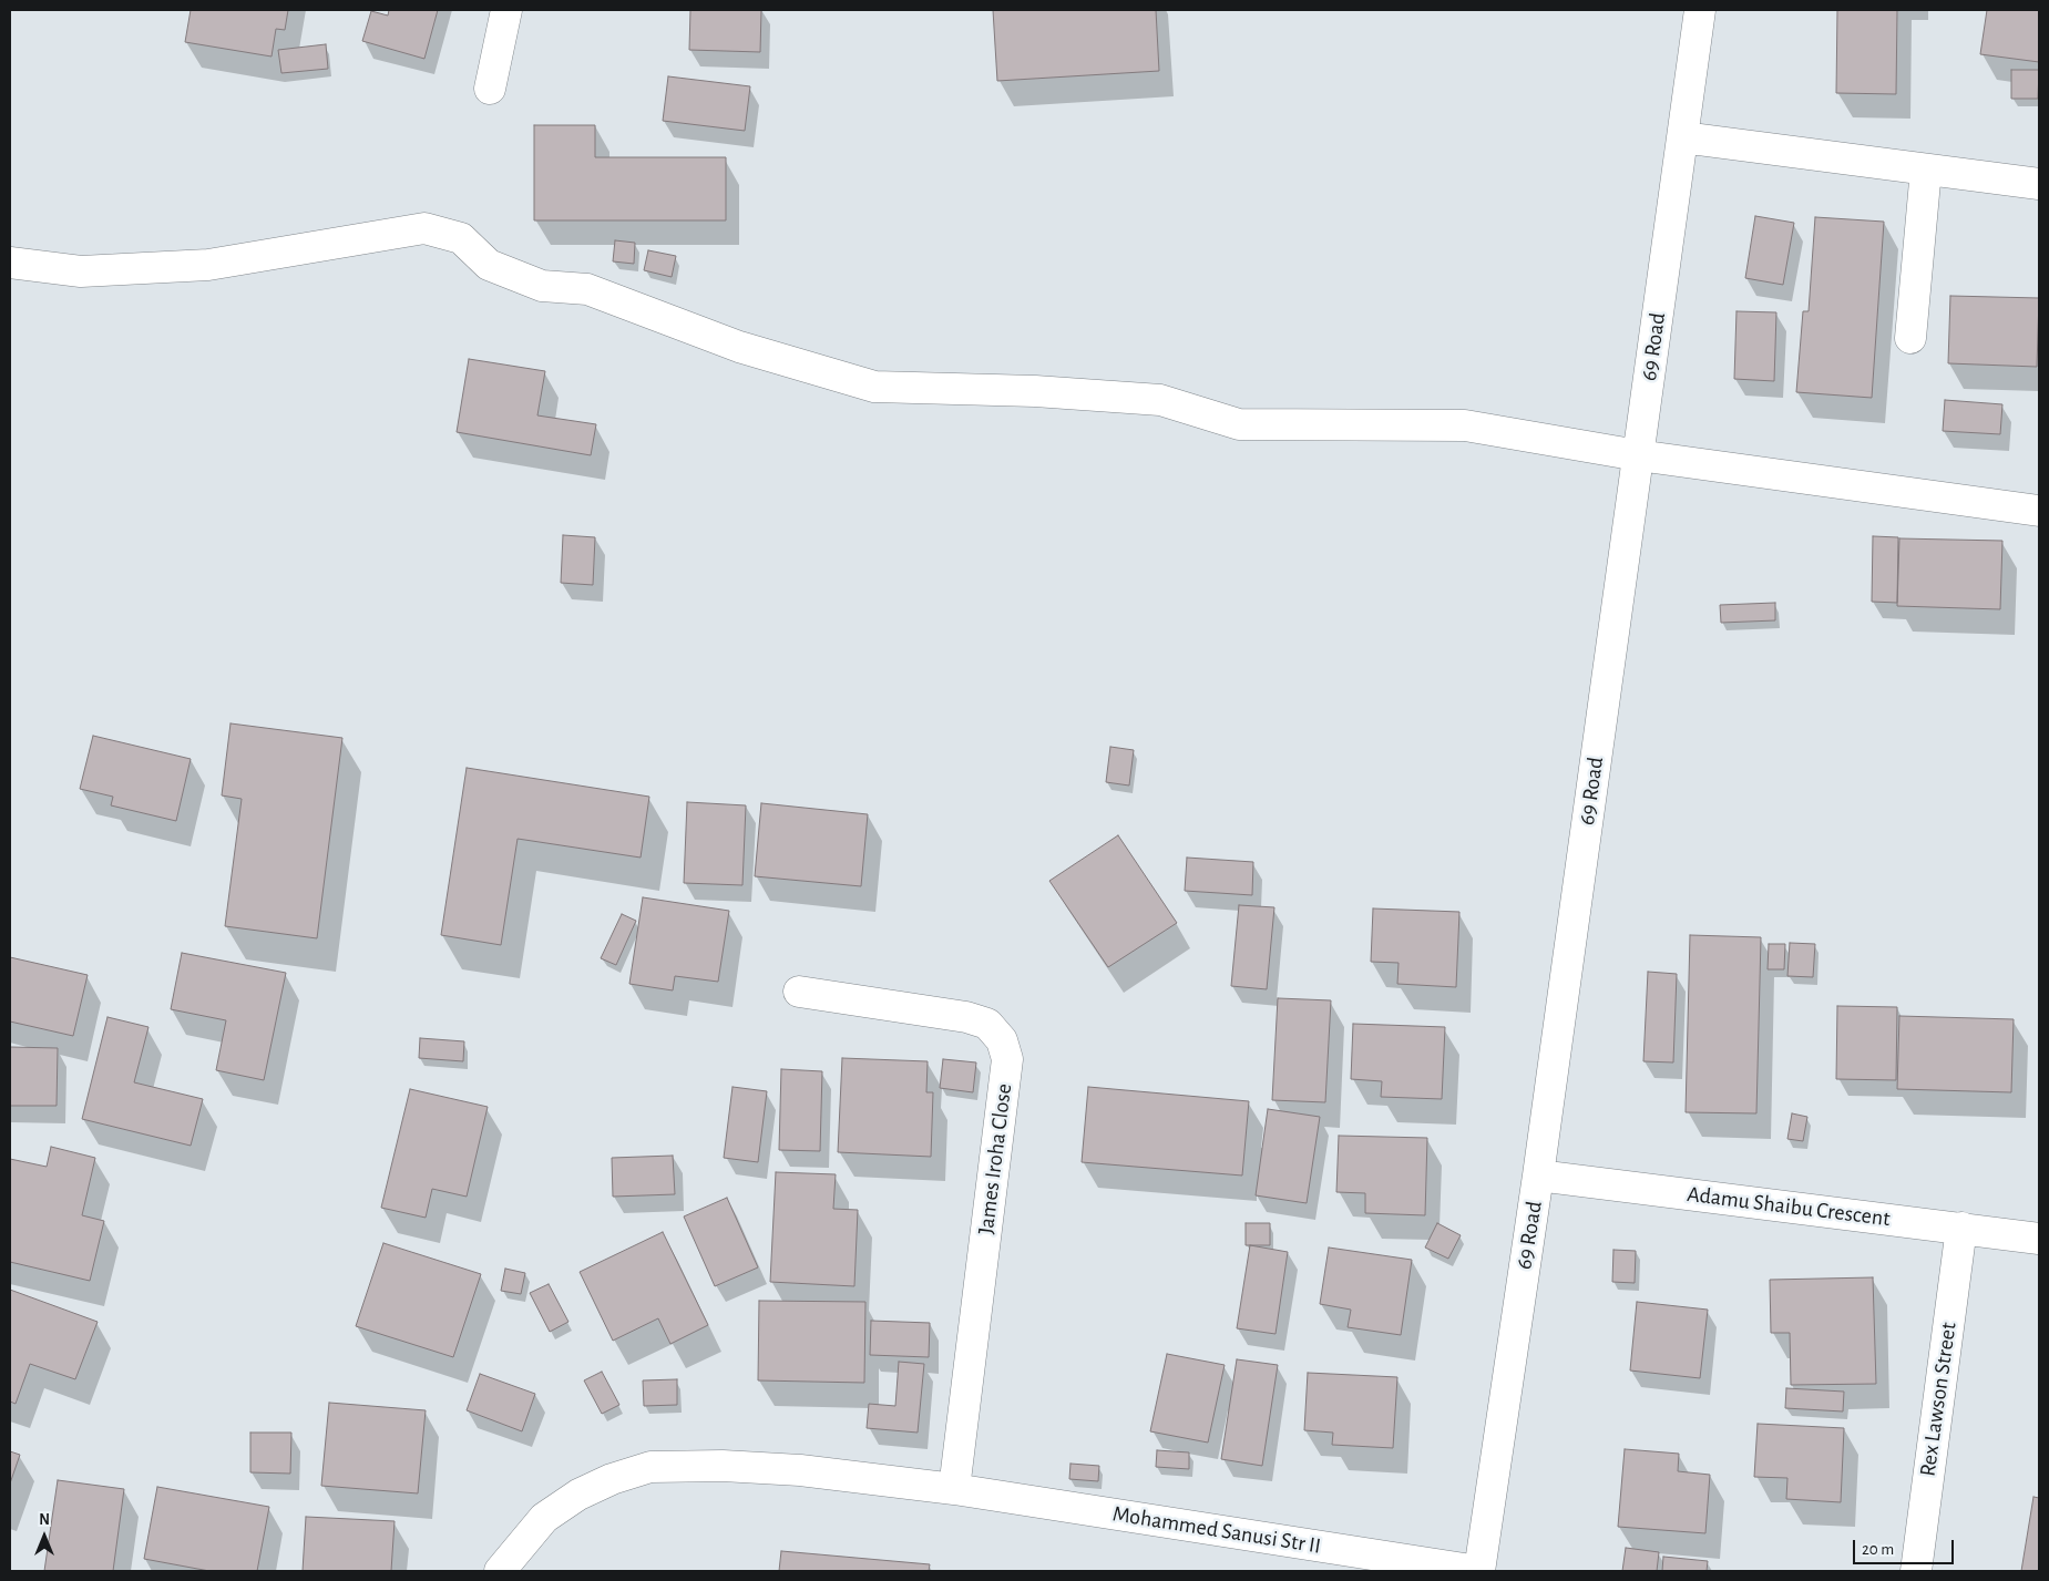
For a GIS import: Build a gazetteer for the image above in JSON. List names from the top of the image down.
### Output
{
  "streets": {
    "street": [
      "69 Road",
      "James Iroha Close",
      "Adamu Shaibu Crescent",
      "Rex Lawson Street",
      "Mohammed Sanusi Str II"
    ]
  },
  "crossings": [
    ["69 Road", "Adamu Shaibu Crescent"],
    ["69 Road", "Mohammed Sanusi Str II"],
    ["James Iroha Close", "Mohammed Sanusi Str II"],
    ["Adamu Shaibu Crescent", "Rex Lawson Street"]
  ],
  "scale_bar": "20 m",
  "north": "top"
}
